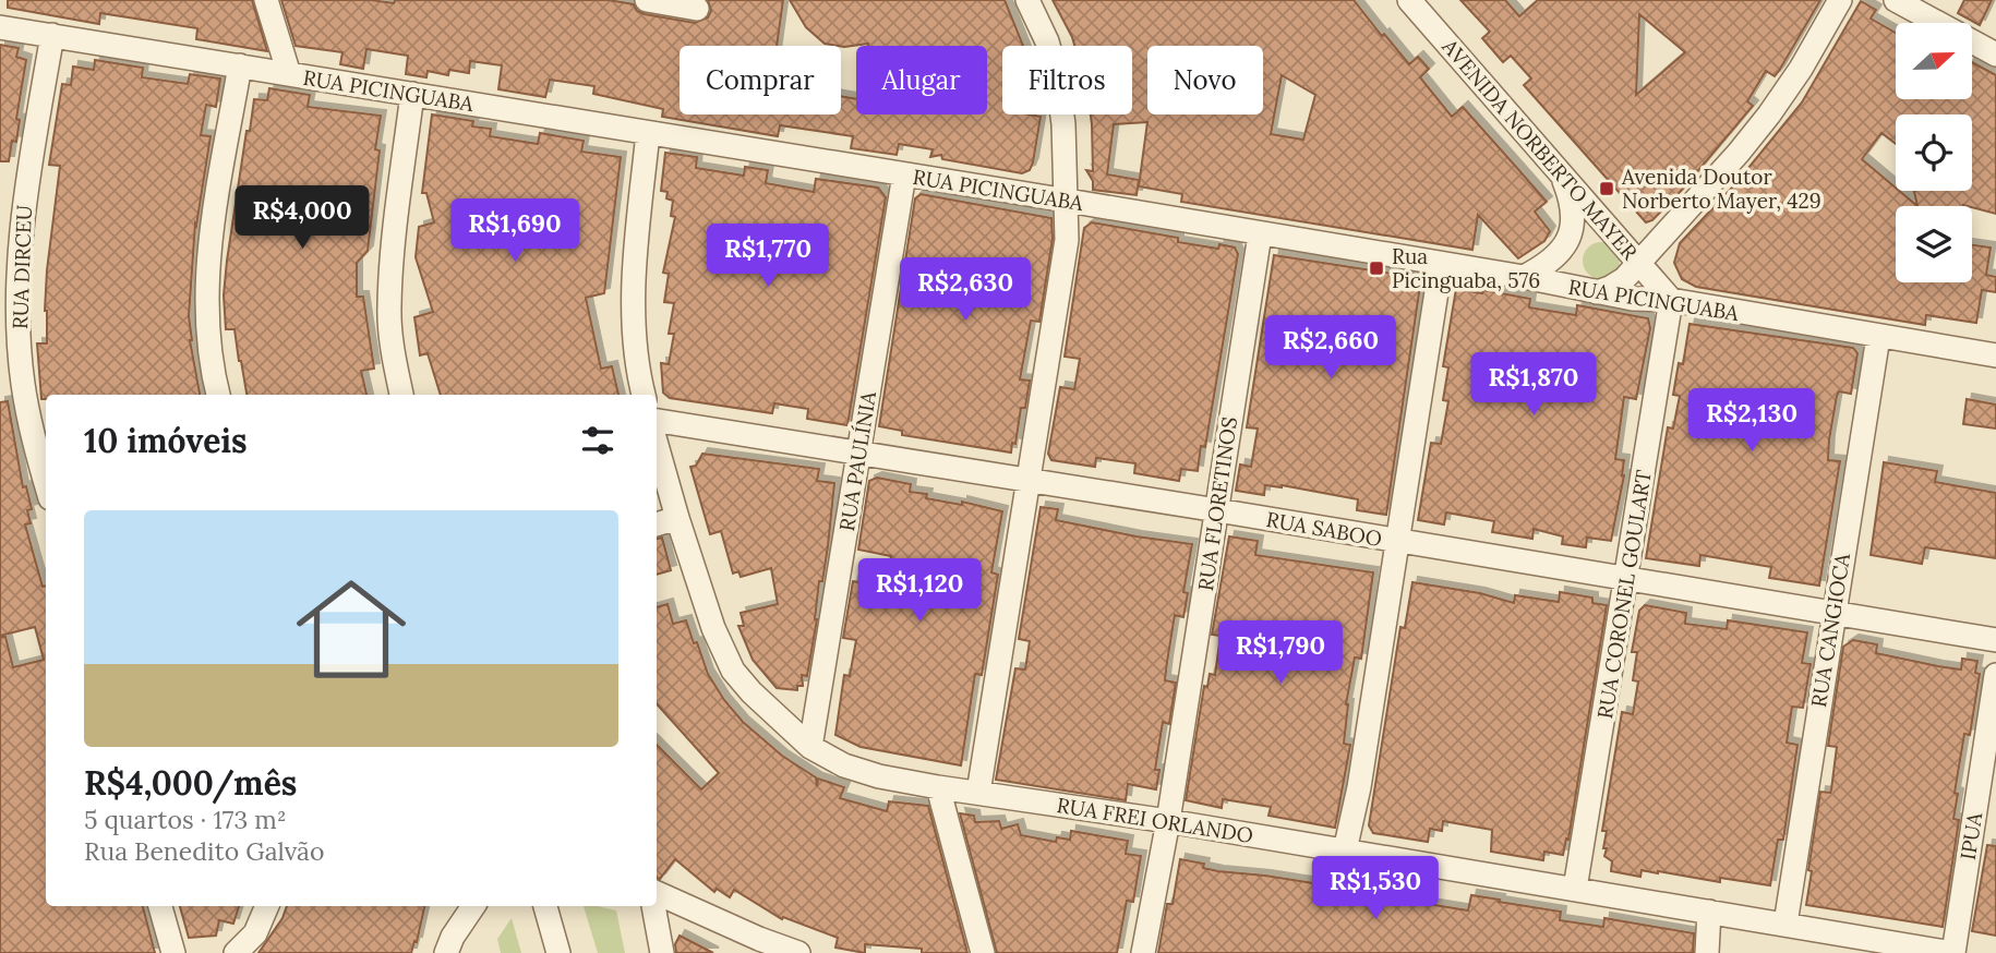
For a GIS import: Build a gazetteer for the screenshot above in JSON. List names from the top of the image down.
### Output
{
  "streets": {
    "street": [
      "RUA PICINGUABA",
      "AVENIDA NORBERTO MAYER",
      "RUA DIRCEU",
      "RUA PAULÍNIA",
      "RUA FLORETINOS",
      "RUA SABOO",
      "RUA CORONEL GOULART",
      "RUA CANGIOCA",
      "RUA FREI ORLANDO",
      "IPUA"
    ]
  },
  "crossings": [
    ["RUA PICINGUABA", "AVENIDA NORBERTO MAYER"],
    ["RUA PICINGUABA", "RUA DIRCEU"],
    ["RUA PICINGUABA", "RUA PAULÍNIA"],
    ["RUA PICINGUABA", "RUA FLORETINOS"],
    ["RUA PICINGUABA", "RUA CORONEL GOULART"],
    ["RUA PICINGUABA", "RUA CANGIOCA"],
    ["AVENIDA NORBERTO MAYER", "RUA CORONEL GOULART"],
    ["RUA PAULÍNIA", "RUA SABOO"],
    ["RUA PAULÍNIA", "RUA FREI ORLANDO"],
    ["RUA FLORETINOS", "RUA SABOO"],
    ["RUA FLORETINOS", "RUA FREI ORLANDO"],
    ["RUA SABOO", "RUA CORONEL GOULART"],
    ["RUA SABOO", "RUA CANGIOCA"],
    ["RUA CORONEL GOULART", "RUA FREI ORLANDO"],
    ["RUA CANGIOCA", "RUA FREI ORLANDO"],
    ["RUA FREI ORLANDO", "IPUA"]
  ],
  "places": {
    "transit": ["Avenida Doutor Norberto Mayer, 429", "Rua Picinguaba, 576"]
  },
  "north": "right",
  "page": {
    "chip": [
      "Comprar",
      "Alugar",
      "Filtros",
      "Novo"
    ],
    "price": [
      "R$4,000",
      "R$1,690",
      "R$1,770",
      "R$2,630",
      "R$2,660",
      "R$1,870",
      "R$2,130",
      "R$1,120",
      "R$1,790",
      "R$1,530"
    ],
    "heading": "10 imóveis",
    "list": [
      {
        "name": "R$4,000/mês",
        "note": "5 quartos · 173 m² · Rua Benedito Galvão"
      }
    ]
  }
}
